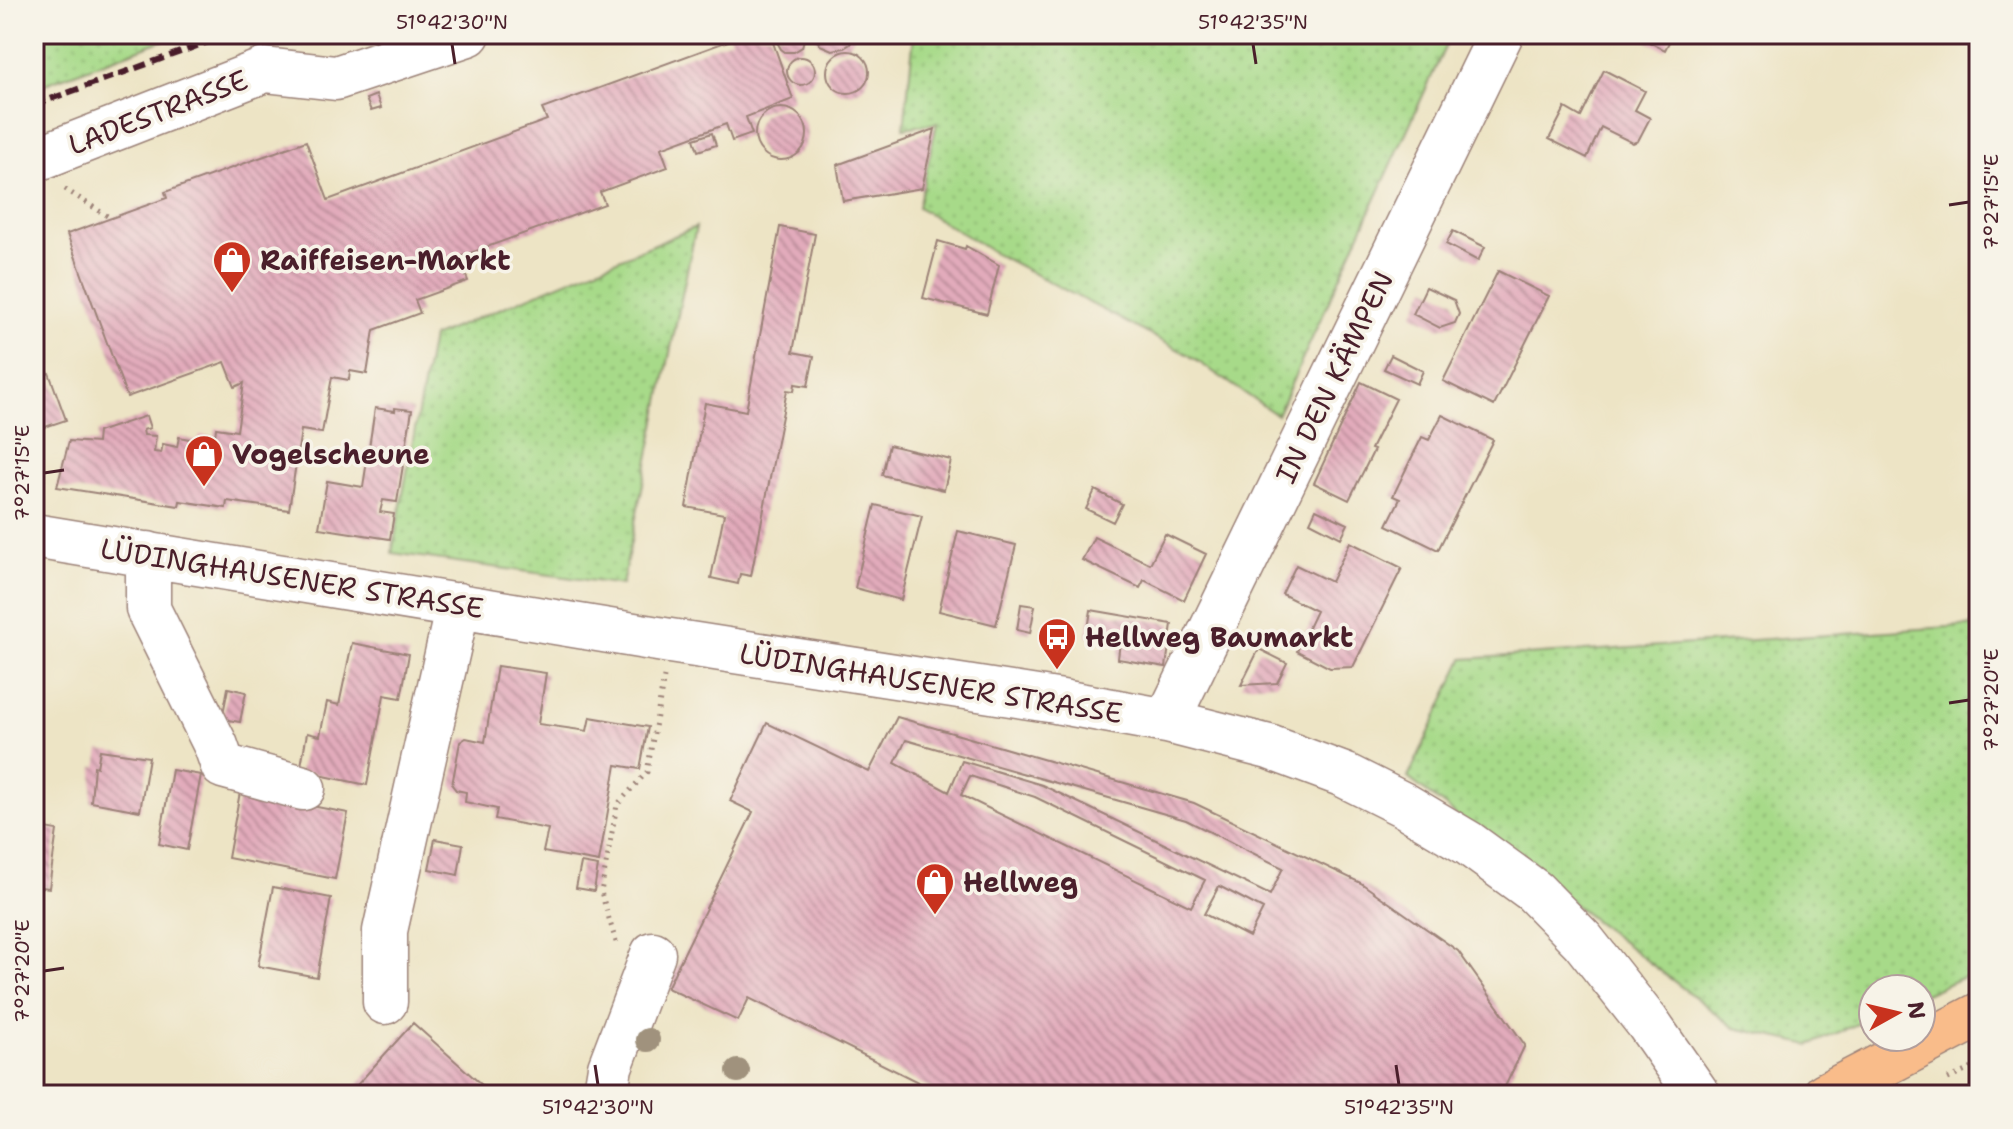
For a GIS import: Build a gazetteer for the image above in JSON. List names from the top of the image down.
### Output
{
  "streets": {
    "street": ["LADESTRASSE", "IN DEN KÄMPEN", "LÜDINGHAUSENER STRASSE"]
  },
  "crossings": [
    ["IN DEN KÄMPEN", "LÜDINGHAUSENER STRASSE"]
  ],
  "places": {
    "shop": ["Raiffeisen-Markt", "Vogelscheune", "Hellweg"],
    "bus stop": ["Hellweg Baumarkt"]
  },
  "north": "right",
  "coordinates": [
    "51°42'30\"N",
    "51°42'35\"N",
    "7°27'15\"E",
    "7°27'20\"E"
  ]
}
